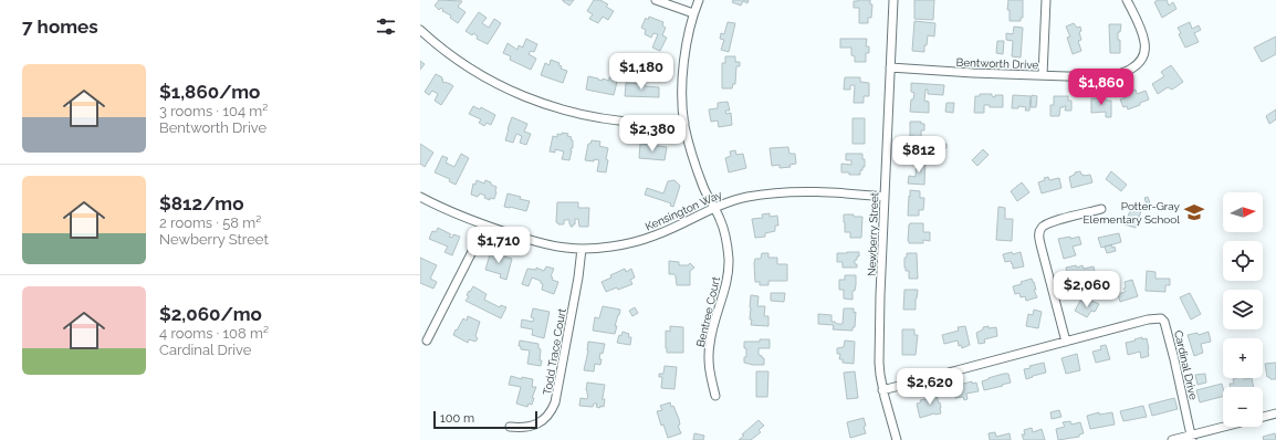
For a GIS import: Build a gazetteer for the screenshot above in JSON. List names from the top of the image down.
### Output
{
  "streets": {
    "street": [
      "Bentworth Drive",
      "Kensington Way",
      "Newberry Street",
      "Bentree Court",
      "Todd Trace Court",
      "Cardinal Drive"
    ]
  },
  "crossings": [
    ["Bentworth Drive", "Newberry Street"],
    ["Kensington Way", "Newberry Street"],
    ["Kensington Way", "Bentree Court"],
    ["Kensington Way", "Todd Trace Court"]
  ],
  "places": {
    "school or university": ["Potter-Gray Elementary School"]
  },
  "scale_bar": "100 m",
  "north": "right",
  "page": {
    "heading": "7 homes",
    "list": [
      {
        "name": "$1,860/mo",
        "note": "3 rooms · 104 m² · Bentworth Drive"
      },
      {
        "name": "$812/mo",
        "note": "2 rooms · 58 m² · Newberry Street"
      },
      {
        "name": "$2,060/mo",
        "note": "4 rooms · 108 m² · Cardinal Drive"
      }
    ],
    "price": [
      "$1,180",
      "$1,860",
      "$2,380",
      "$812",
      "$1,710",
      "$2,060",
      "$2,620"
    ],
    "map_buttons": ["+", "−"],
    "scale": "100 m"
  }
}
